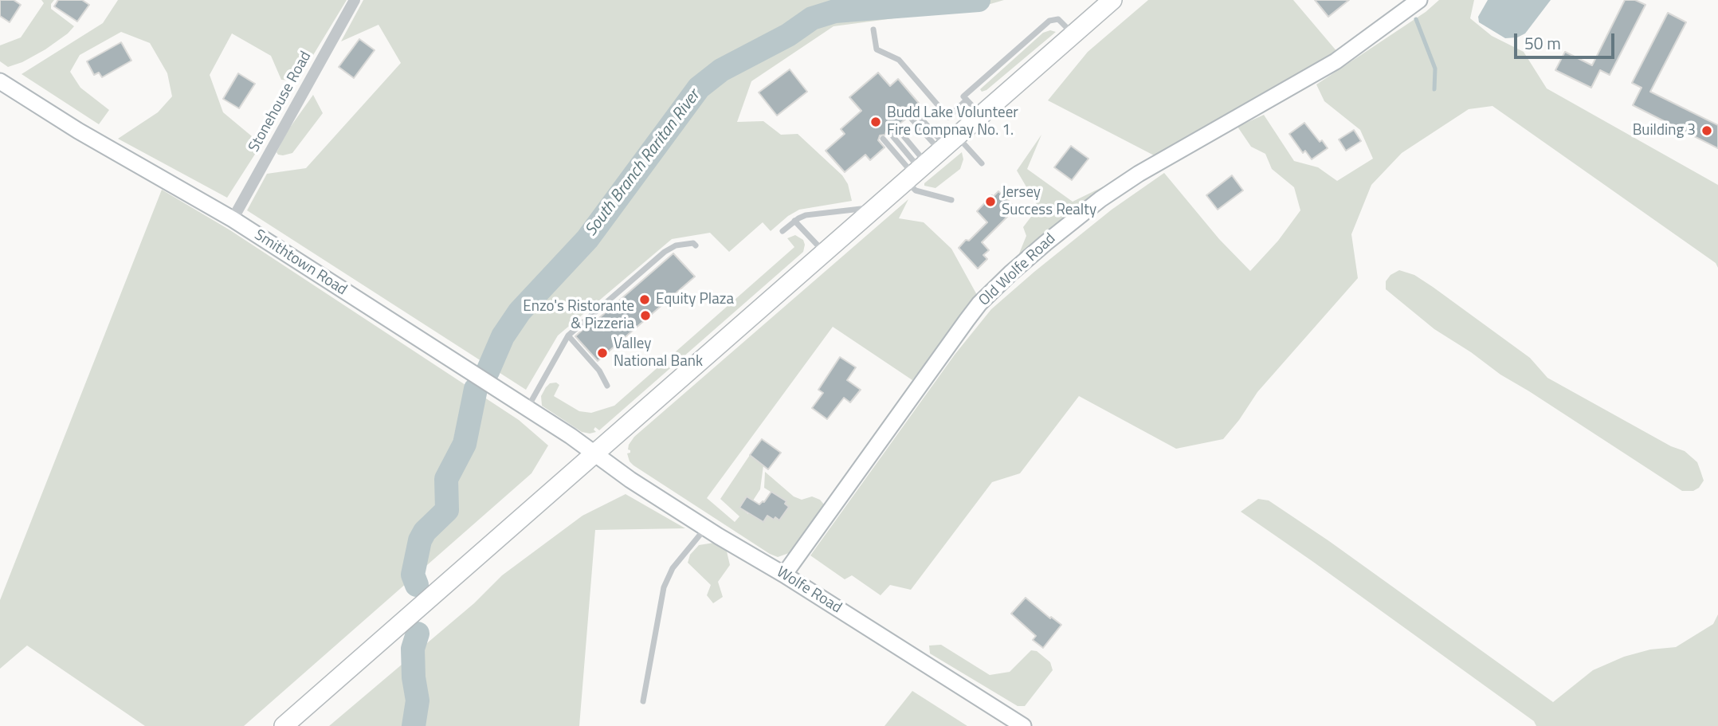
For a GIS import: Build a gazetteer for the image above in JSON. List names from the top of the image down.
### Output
{
  "streets": {
    "street": [
      "Stonehouse Road",
      "Smithtown Road",
      "Old Wolfe Road",
      "Wolfe Road"
    ]
  },
  "crossings": [
    ["Stonehouse Road", "Smithtown Road"],
    ["Smithtown Road", "Wolfe Road"],
    ["Old Wolfe Road", "Wolfe Road"]
  ],
  "water": ["South Branch Raritan River"],
  "places": [
    "Budd Lake Volunteer Fire Compnay No. 1.",
    "Building 3",
    "Jersey Success Realty",
    "Equity Plaza",
    "Enzo's Ristorante & Pizzeria",
    "Valley National Bank"
  ],
  "scale_bar": "50 m"
}
